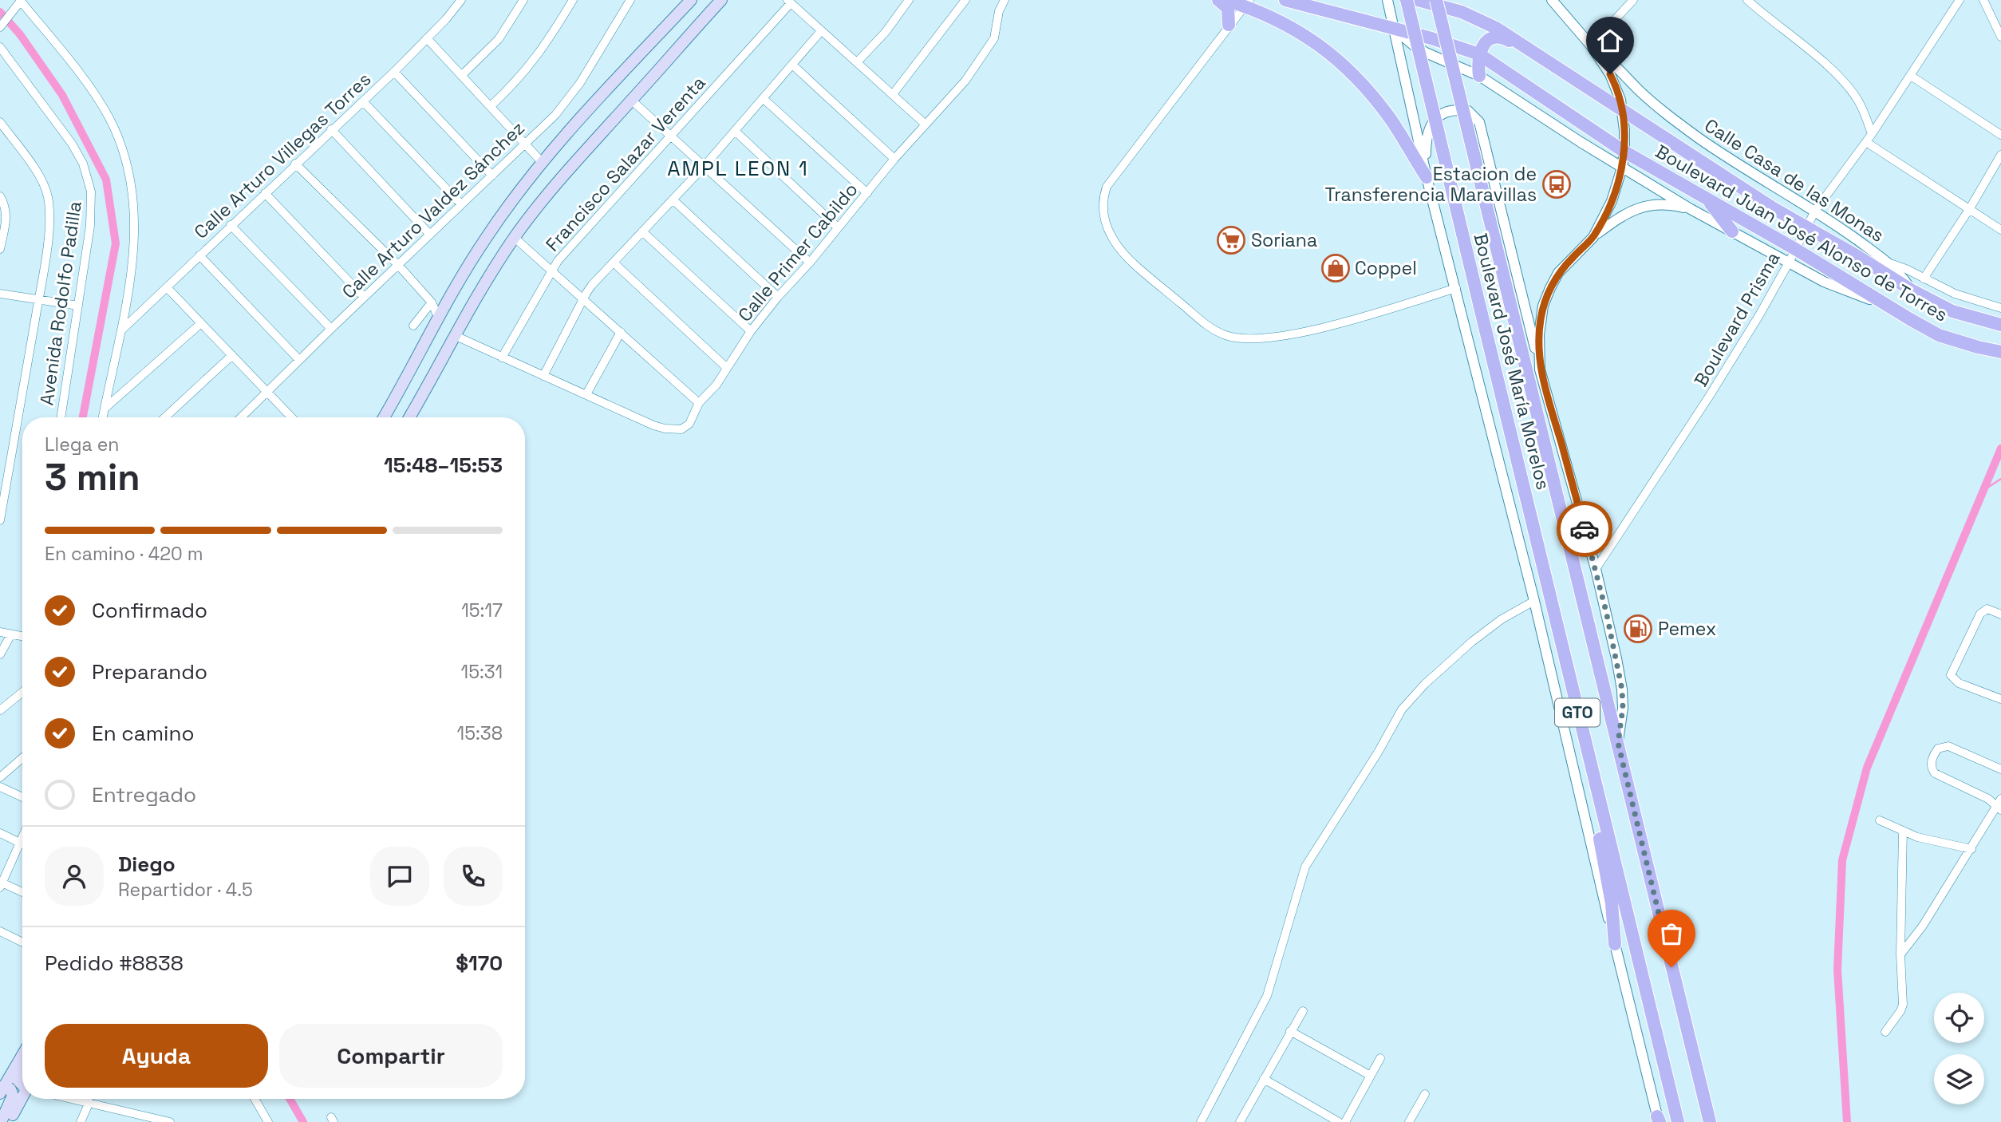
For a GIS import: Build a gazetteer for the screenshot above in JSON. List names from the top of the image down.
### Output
{
  "streets": {
    "main road": ["Boulevard Juan José Alonso de Torres", "Boulevard José María Morelos", "GTO"],
    "street": [
      "Calle Arturo Villegas Torres",
      "Francisco Salazar Verenta",
      "Calle Casa de las Monas",
      "Calle Arturo Valdez Sánchez",
      "Calle Primer Cabildo",
      "Avenida Rodolfo Padilla",
      "Boulevard Prisma"
    ]
  },
  "crossings": [
    ["Calle Casa de las Monas", "Boulevard Prisma"],
    ["Boulevard Juan José Alonso de Torres", "Boulevard Prisma"]
  ],
  "districts": ["AMPL LEON 1"],
  "places": {
    "bus stop": ["Estacion de Transferencia Maravillas"],
    "supermarket": ["Soriana"],
    "shop": ["Coppel"],
    "fuel station": ["Pemex"]
  },
  "page": {
    "heading": ["3 min", "Llega en", "15:48–15:53"],
    "panel": [
      "Diego",
      "Repartidor · 4.5",
      "Pedido #8838",
      "$170"
    ],
    "bar": "En camino · 420 m",
    "list": [
      ["Confirmado", "15:17"],
      ["Preparando", "15:31"],
      ["En camino", "15:38"],
      "Entregado"
    ],
    "buttons": ["Ayuda", "Compartir"]
  }
}
